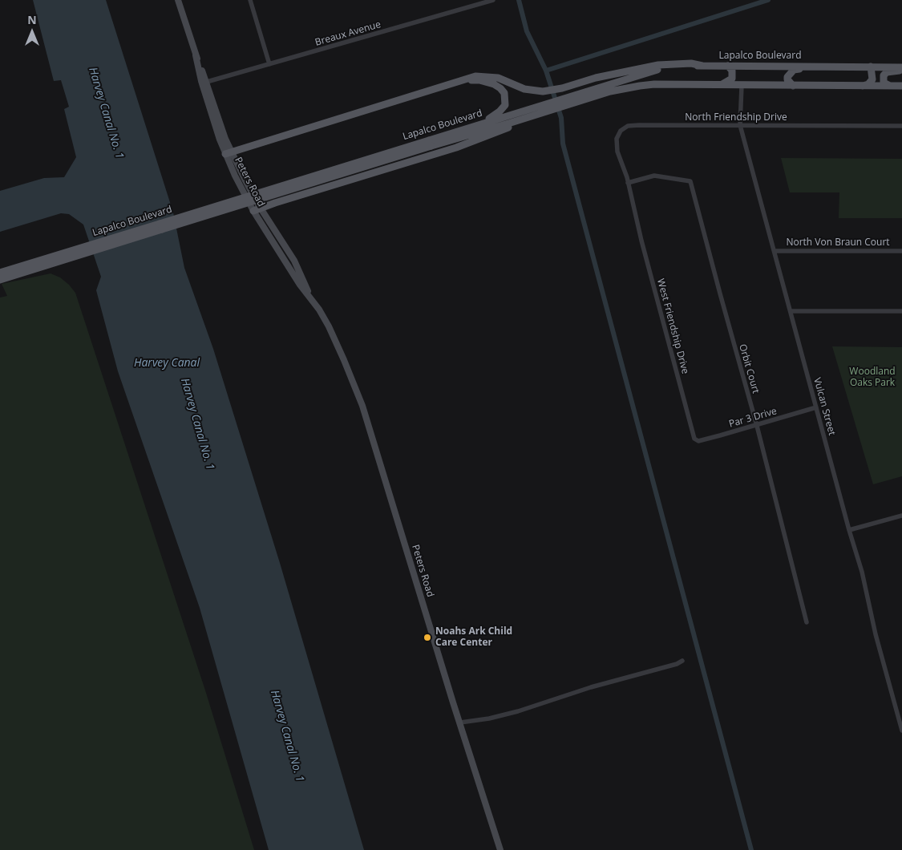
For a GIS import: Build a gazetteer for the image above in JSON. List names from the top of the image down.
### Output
{
  "streets": {
    "main road": ["Lapalco Boulevard", "Peters Road"],
    "street": [
      "Breaux Avenue",
      "North Friendship Drive",
      "North Von Braun Court",
      "West Friendship Drive",
      "Orbit Court",
      "Vulcan Street",
      "Par 3 Drive"
    ]
  },
  "crossings": [
    ["Breaux Avenue", "Peters Road"],
    ["Lapalco Boulevard", "Vulcan Street"],
    ["North Friendship Drive", "West Friendship Drive"],
    ["North Friendship Drive", "Vulcan Street"],
    ["North Von Braun Court", "Vulcan Street"],
    ["West Friendship Drive", "Orbit Court"],
    ["West Friendship Drive", "Par 3 Drive"],
    ["Orbit Court", "Par 3 Drive"],
    ["Vulcan Street", "Par 3 Drive"]
  ],
  "water": ["Harvey Canal No. 1", "Harvey Canal"],
  "parks": ["Woodland Oaks Park"],
  "places": ["Noahs Ark Child Care Center"],
  "north": "top"
}
